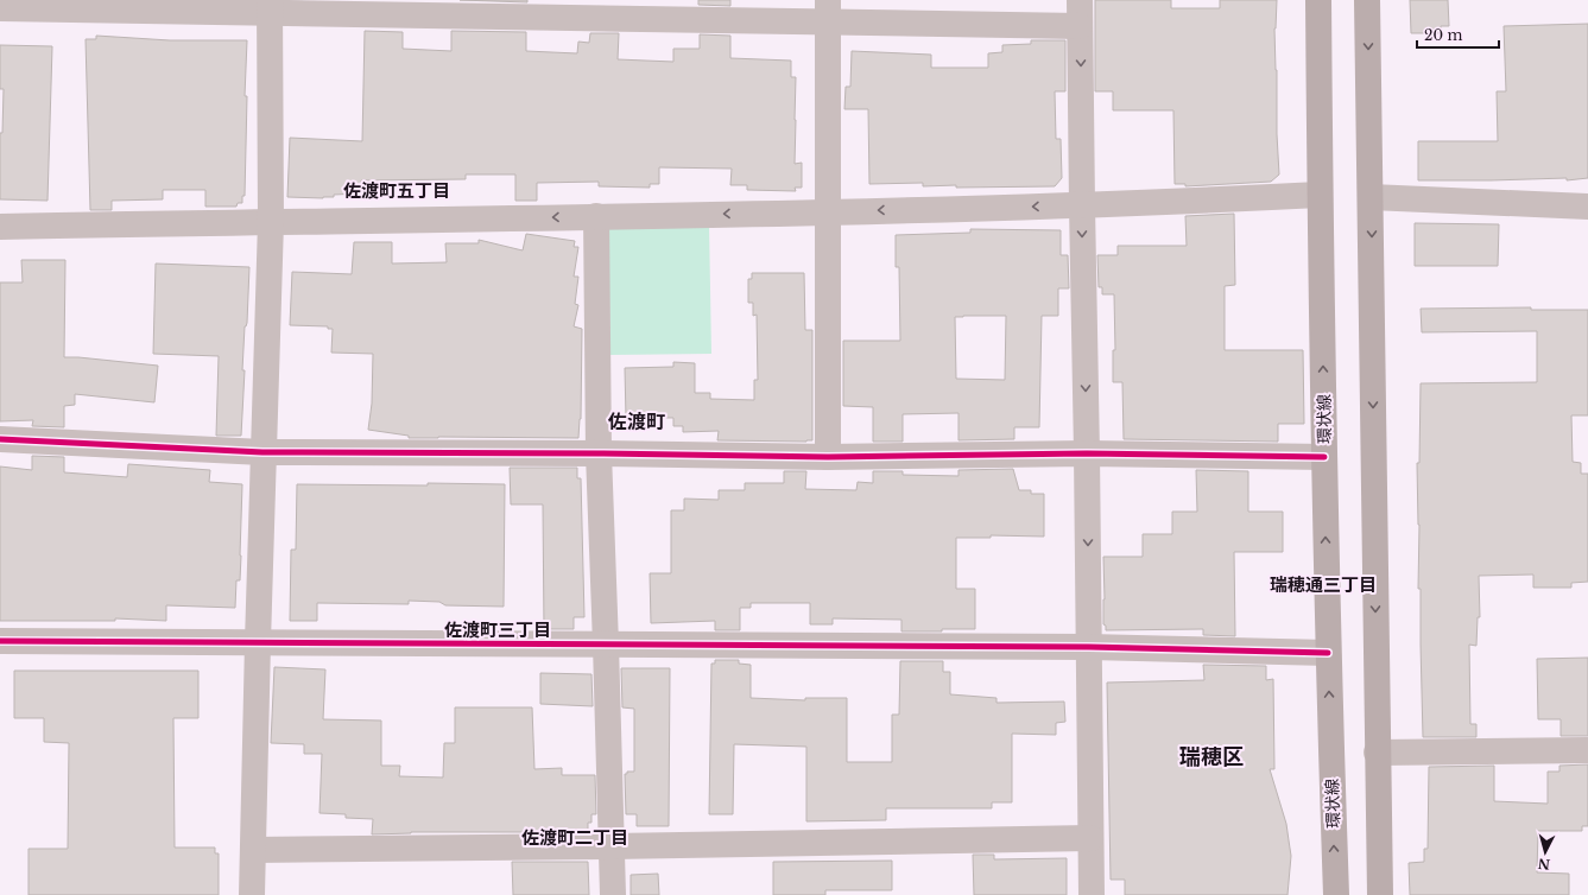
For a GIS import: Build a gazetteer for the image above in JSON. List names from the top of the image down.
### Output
{
  "streets": {
    "main road": ["環状線"]
  },
  "districts": [
    "佐渡町五丁目",
    "佐渡町",
    "瑞穂通三丁目",
    "佐渡町三丁目",
    "瑞穂区",
    "佐渡町二丁目"
  ],
  "scale_bar": "20 m",
  "north": "bottom"
}
